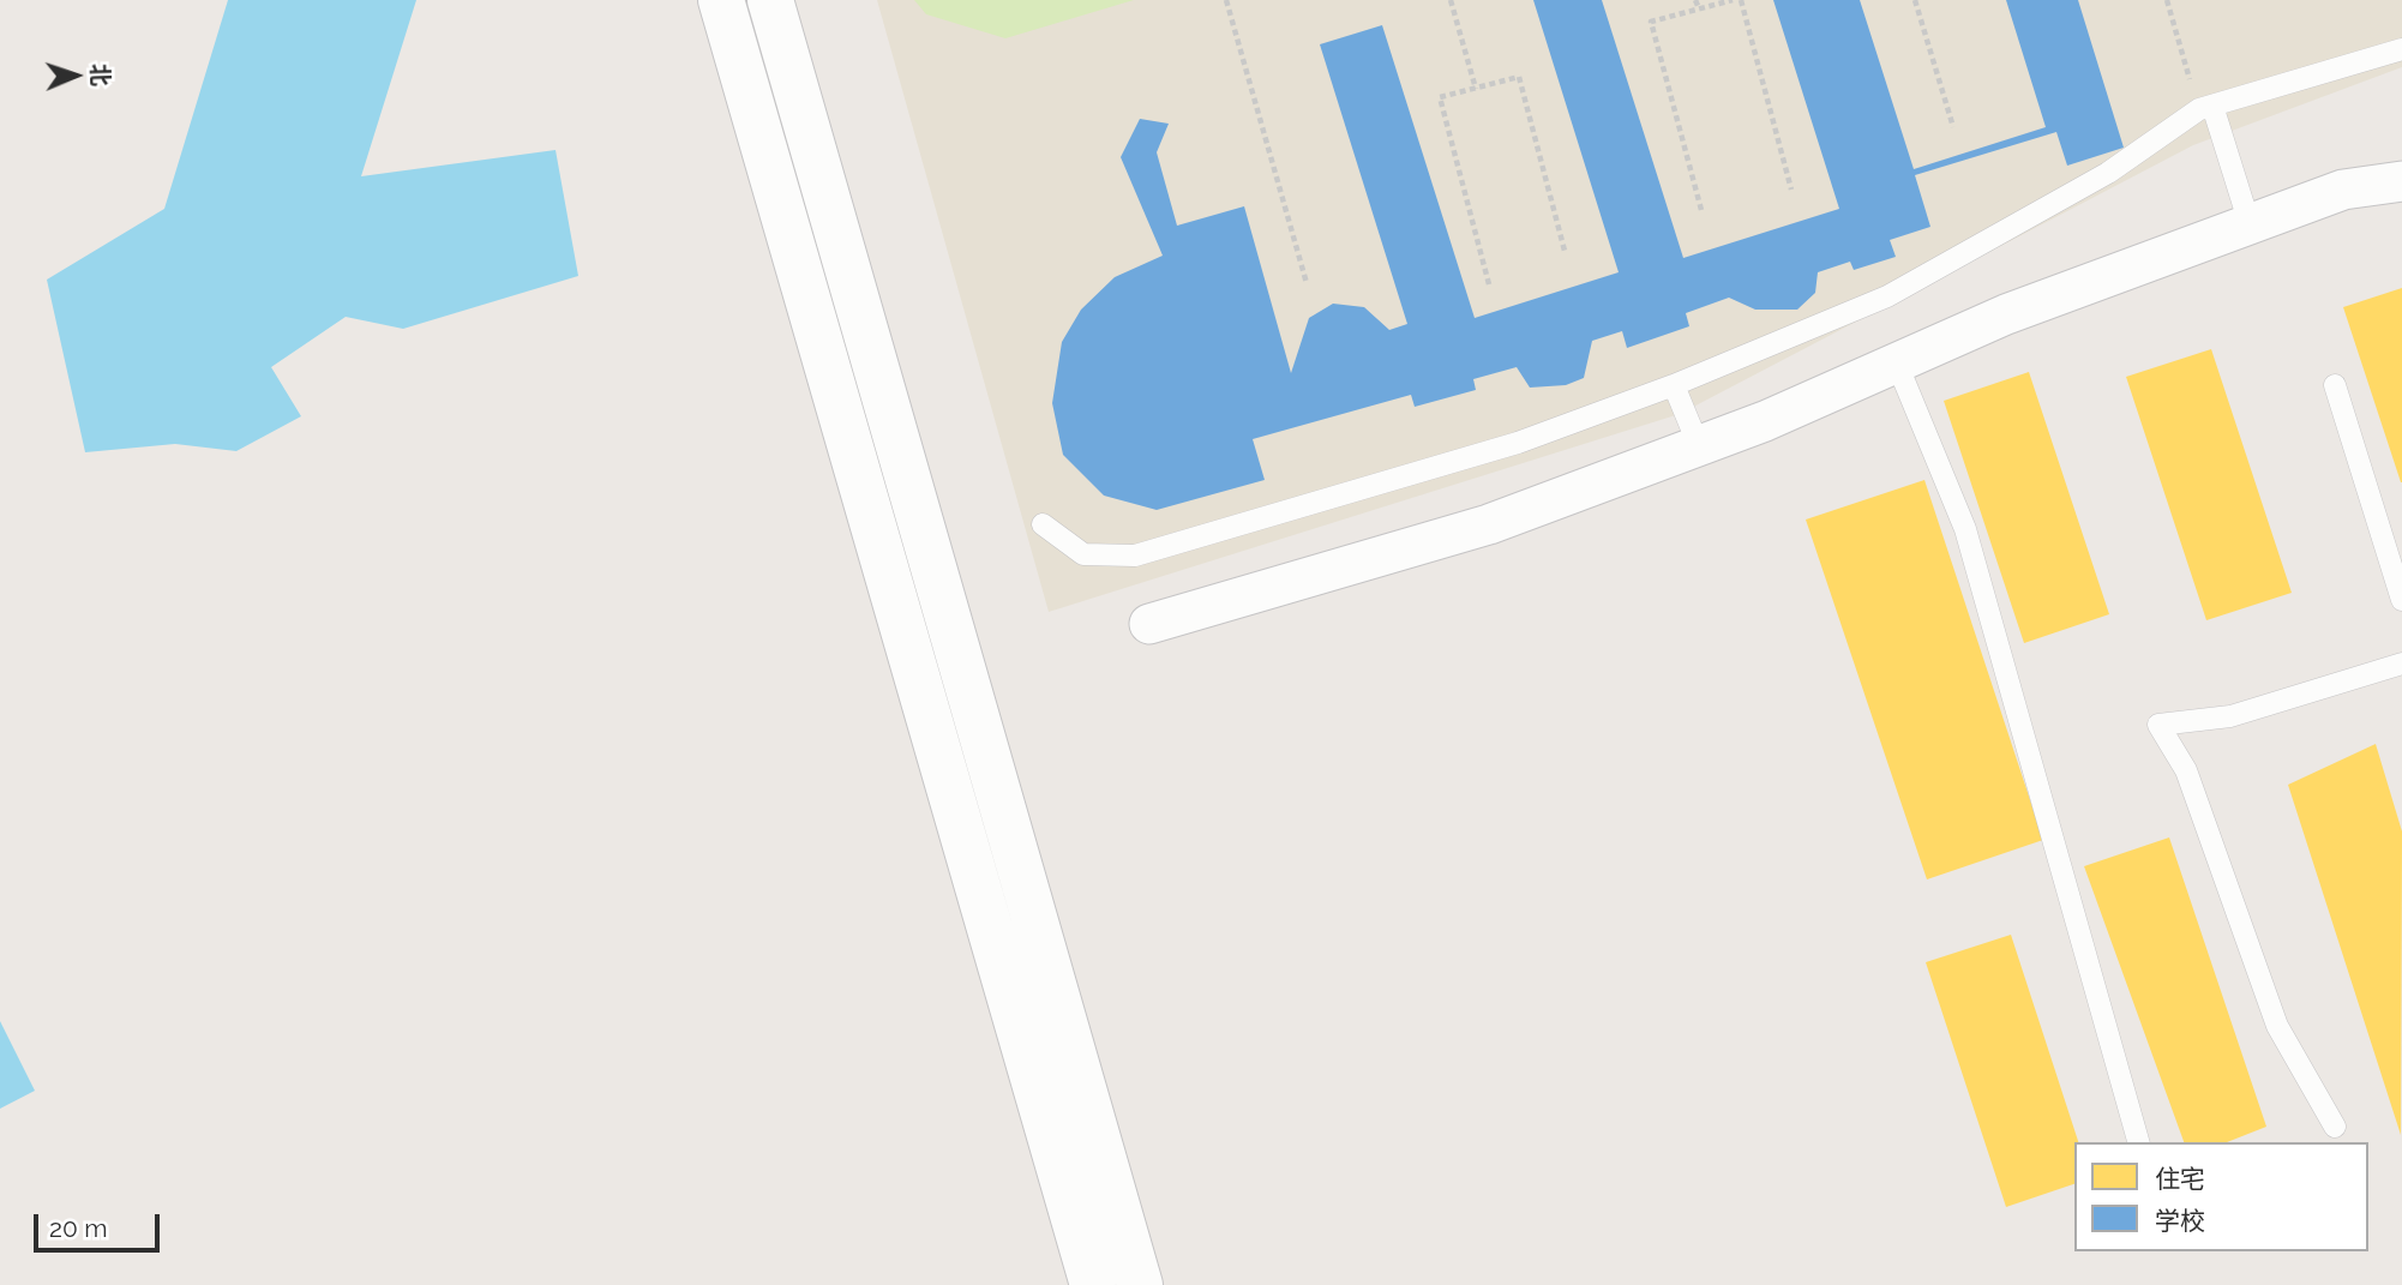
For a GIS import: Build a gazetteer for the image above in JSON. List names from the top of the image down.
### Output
{
  "legend": ["住宅", "学校"],
  "scale_bar": "20 m",
  "north": "right"
}
